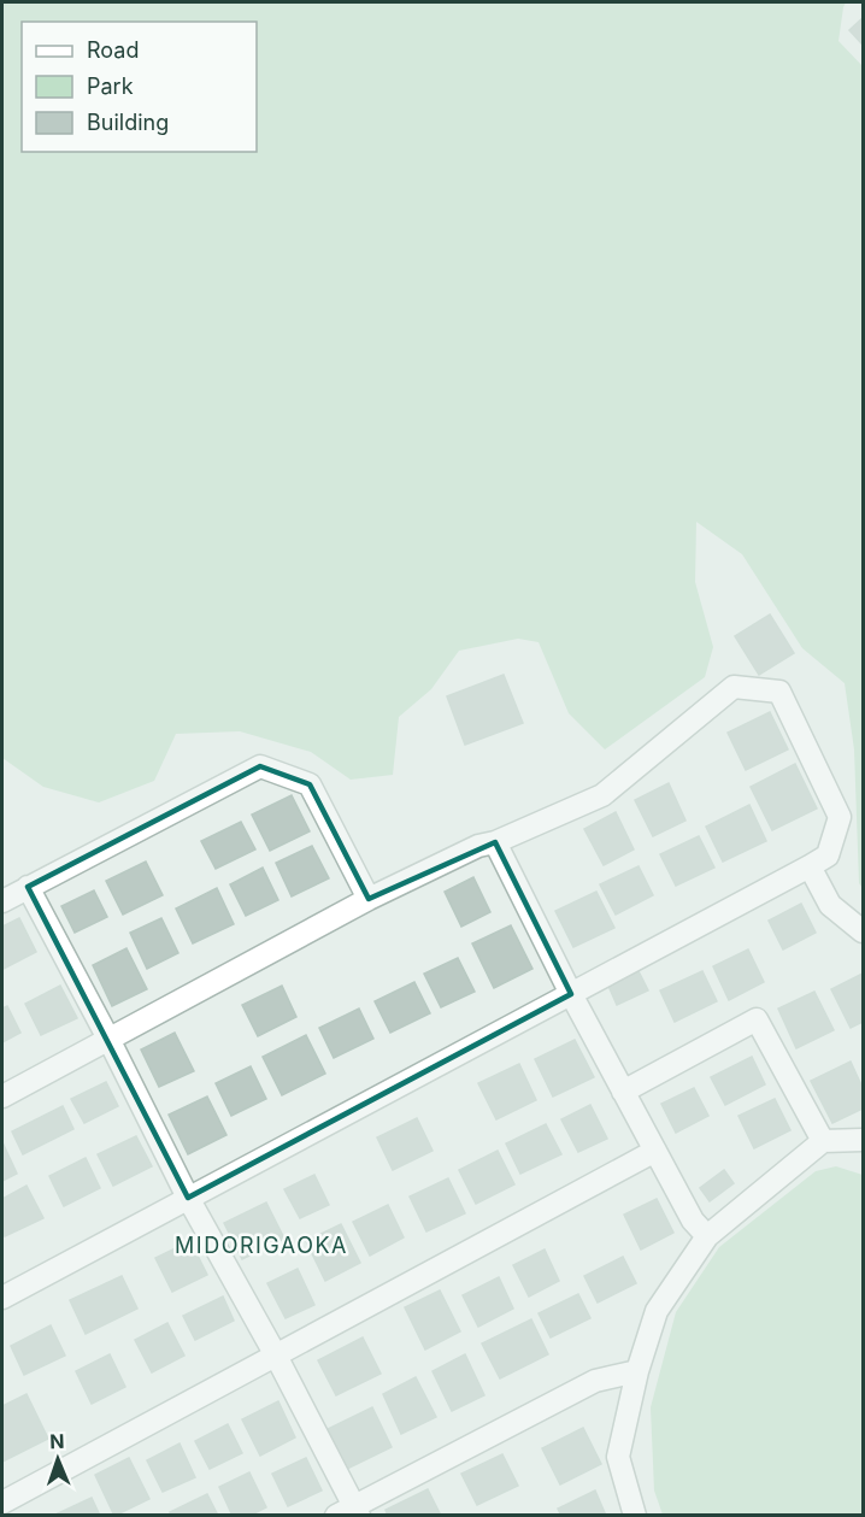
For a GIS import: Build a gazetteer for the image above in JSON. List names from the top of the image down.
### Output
{
  "districts": ["MIDORIGAOKA"],
  "legend": ["Road", "Park", "Building"],
  "north": "top"
}
